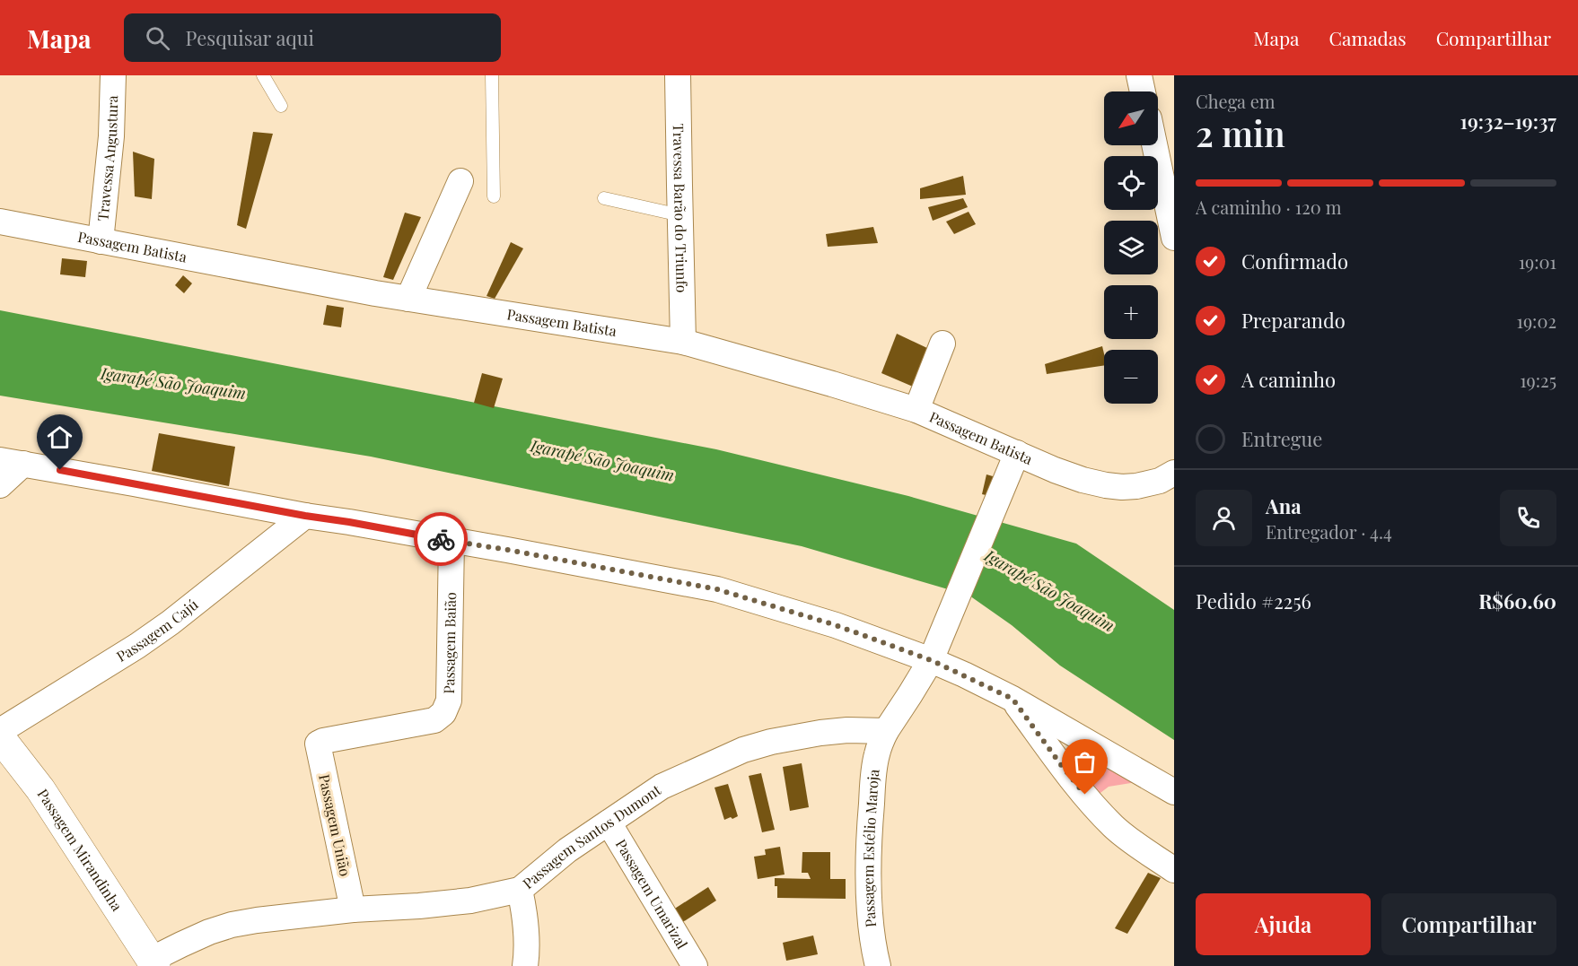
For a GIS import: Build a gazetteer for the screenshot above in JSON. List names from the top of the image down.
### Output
{
  "streets": {
    "street": [
      "Travessa Angustura",
      "Travessa Barão do Triunfo",
      "Passagem Batista",
      "Passagem Cajú",
      "Passagem Baião",
      "Passagem União",
      "Passagem Santos Dumont",
      "Passagem Estélio Maroja",
      "Passagem Mirandinha",
      "Passagem Umarizal"
    ]
  },
  "crossings": [
    ["Travessa Angustura", "Passagem Batista"],
    ["Travessa Barão do Triunfo", "Passagem Batista"],
    ["Passagem Baião", "Passagem União"],
    ["Passagem União", "Passagem Santos Dumont"],
    ["Passagem Santos Dumont", "Passagem Estélio Maroja"],
    ["Passagem Santos Dumont", "Passagem Mirandinha"],
    ["Passagem Santos Dumont", "Passagem Umarizal"]
  ],
  "water": ["Igarapé São Joaquim"],
  "north": "bottom left",
  "page": {
    "header": "Mapa",
    "search": "Pesquisar aqui",
    "nav": ["Mapa", "Camadas", "Compartilhar"],
    "heading": ["2 min", "Chega em", "19:32–19:37"],
    "panel": [
      "Ana",
      "Entregador · 4.4",
      "Pedido #2256",
      "R$60.60"
    ],
    "map_buttons": ["+", "−"],
    "bar": "A caminho · 120 m",
    "list": [
      ["Confirmado", "19:01"],
      ["Preparando", "19:02"],
      ["A caminho", "19:25"],
      "Entregue"
    ],
    "buttons": ["Ajuda", "Compartilhar"]
  }
}
